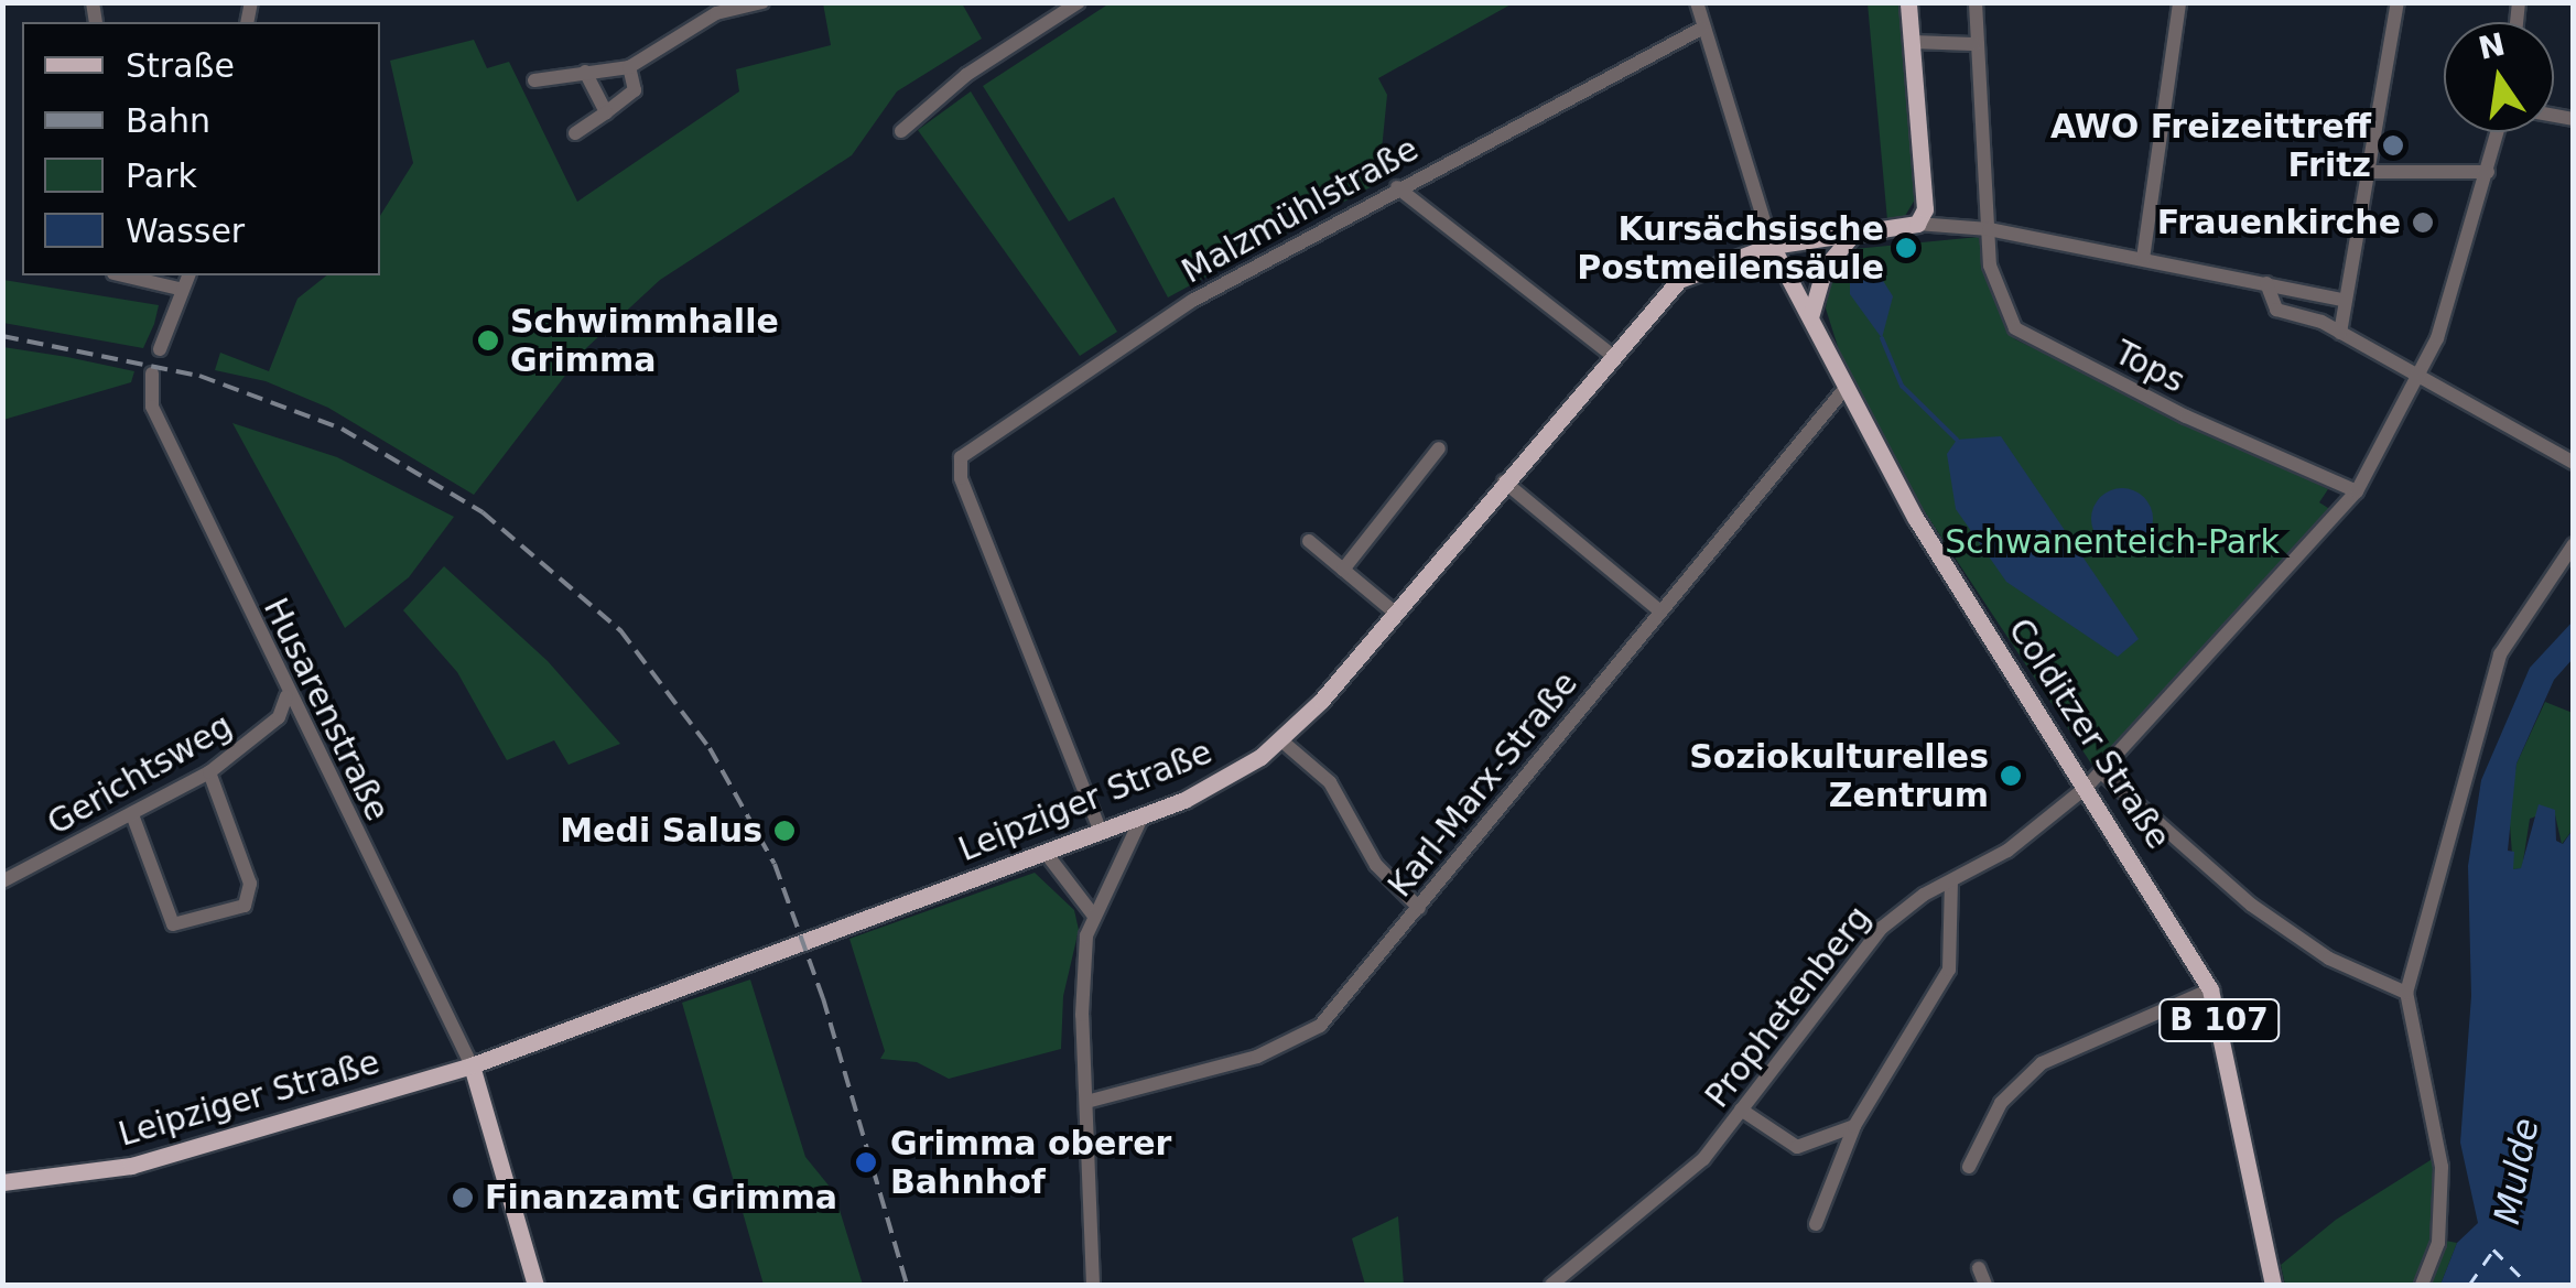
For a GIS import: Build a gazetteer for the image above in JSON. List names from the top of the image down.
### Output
{
  "streets": {
    "main road": ["Colditzer Straße", "Leipziger Straße", "B 107"],
    "street": [
      "Malzmühlstraße",
      "Tops",
      "Husarenstraße",
      "Gerichtsweg",
      "Karl-Marx-Straße",
      "Prophetenberg"
    ]
  },
  "crossings": [
    ["Malzmühlstraße", "Leipziger Straße"],
    ["Tops", "Leipziger Straße"],
    ["Tops", "Prophetenberg"],
    ["Husarenstraße", "Gerichtsweg"],
    ["Husarenstraße", "Leipziger Straße"],
    ["Colditzer Straße", "Karl-Marx-Straße"],
    ["Colditzer Straße", "Leipziger Straße"],
    ["Colditzer Straße", "Prophetenberg"]
  ],
  "water": ["Mulde"],
  "parks": ["Schwanenteich-Park"],
  "places": [
    "AWO Freizeittreff Fritz",
    "Frauenkirche",
    "Kursächsische Postmeilensäule",
    "Schwimmhalle Grimma",
    "Soziokulturelles Zentrum",
    "Medi Salus",
    "Grimma oberer Bahnhof",
    "Finanzamt Grimma"
  ],
  "legend": [
    "Straße",
    "Bahn",
    "Park",
    "Wasser"
  ],
  "north": "top"
}
